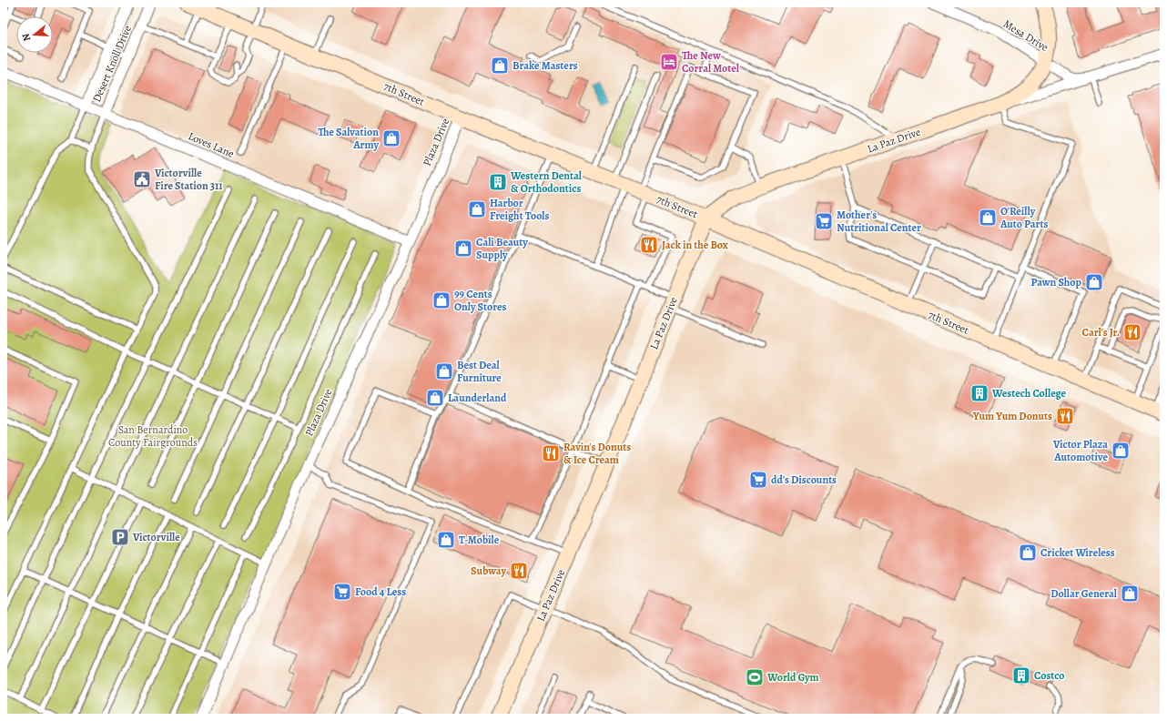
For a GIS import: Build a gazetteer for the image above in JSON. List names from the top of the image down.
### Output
{
  "streets": {
    "main road": ["7th Street", "La Paz Drive"],
    "street": [
      "Mesa Drive",
      "Desert Knoll Drive",
      "Plaza Drive",
      "Loves Lane"
    ]
  },
  "crossings": [
    ["Mesa Drive", "La Paz Drive"],
    ["Desert Knoll Drive", "Loves Lane"],
    ["7th Street", "La Paz Drive"],
    ["7th Street", "Plaza Drive"],
    ["Plaza Drive", "Loves Lane"]
  ],
  "parks": ["San Bernardino County Fairgrounds"],
  "places": {
    "hotel": ["The New Corral Motel"],
    "shop": [
      "Brake Masters",
      "The Salvation Army",
      "Harbor Freight Tools",
      "O'Reilly Auto Parts",
      "Cali Beauty Supply",
      "Pawn Shop",
      "99 Cents Only Stores",
      "Best Deal Furniture",
      "Launderland",
      "Victor Plaza Automotive",
      "T-Mobile",
      "Cricket Wireless",
      "Dollar General"
    ],
    "public building": ["Victorville Fire Station 311"],
    "building": ["Western Dental & Orthodontics", "Westech College", "Costco"],
    "supermarket": ["Mother's Nutritional Center", "dd's Discounts", "Food 4 Less"],
    "restaurant": [
      "Jack in the Box",
      "Carl's Jr.",
      "Yum Yum Donuts",
      "Ravin's Donuts & Ice Cream",
      "Subway"
    ],
    "parking": ["Victorville"],
    "sports": ["World Gym"]
  },
  "north": "left"
}
